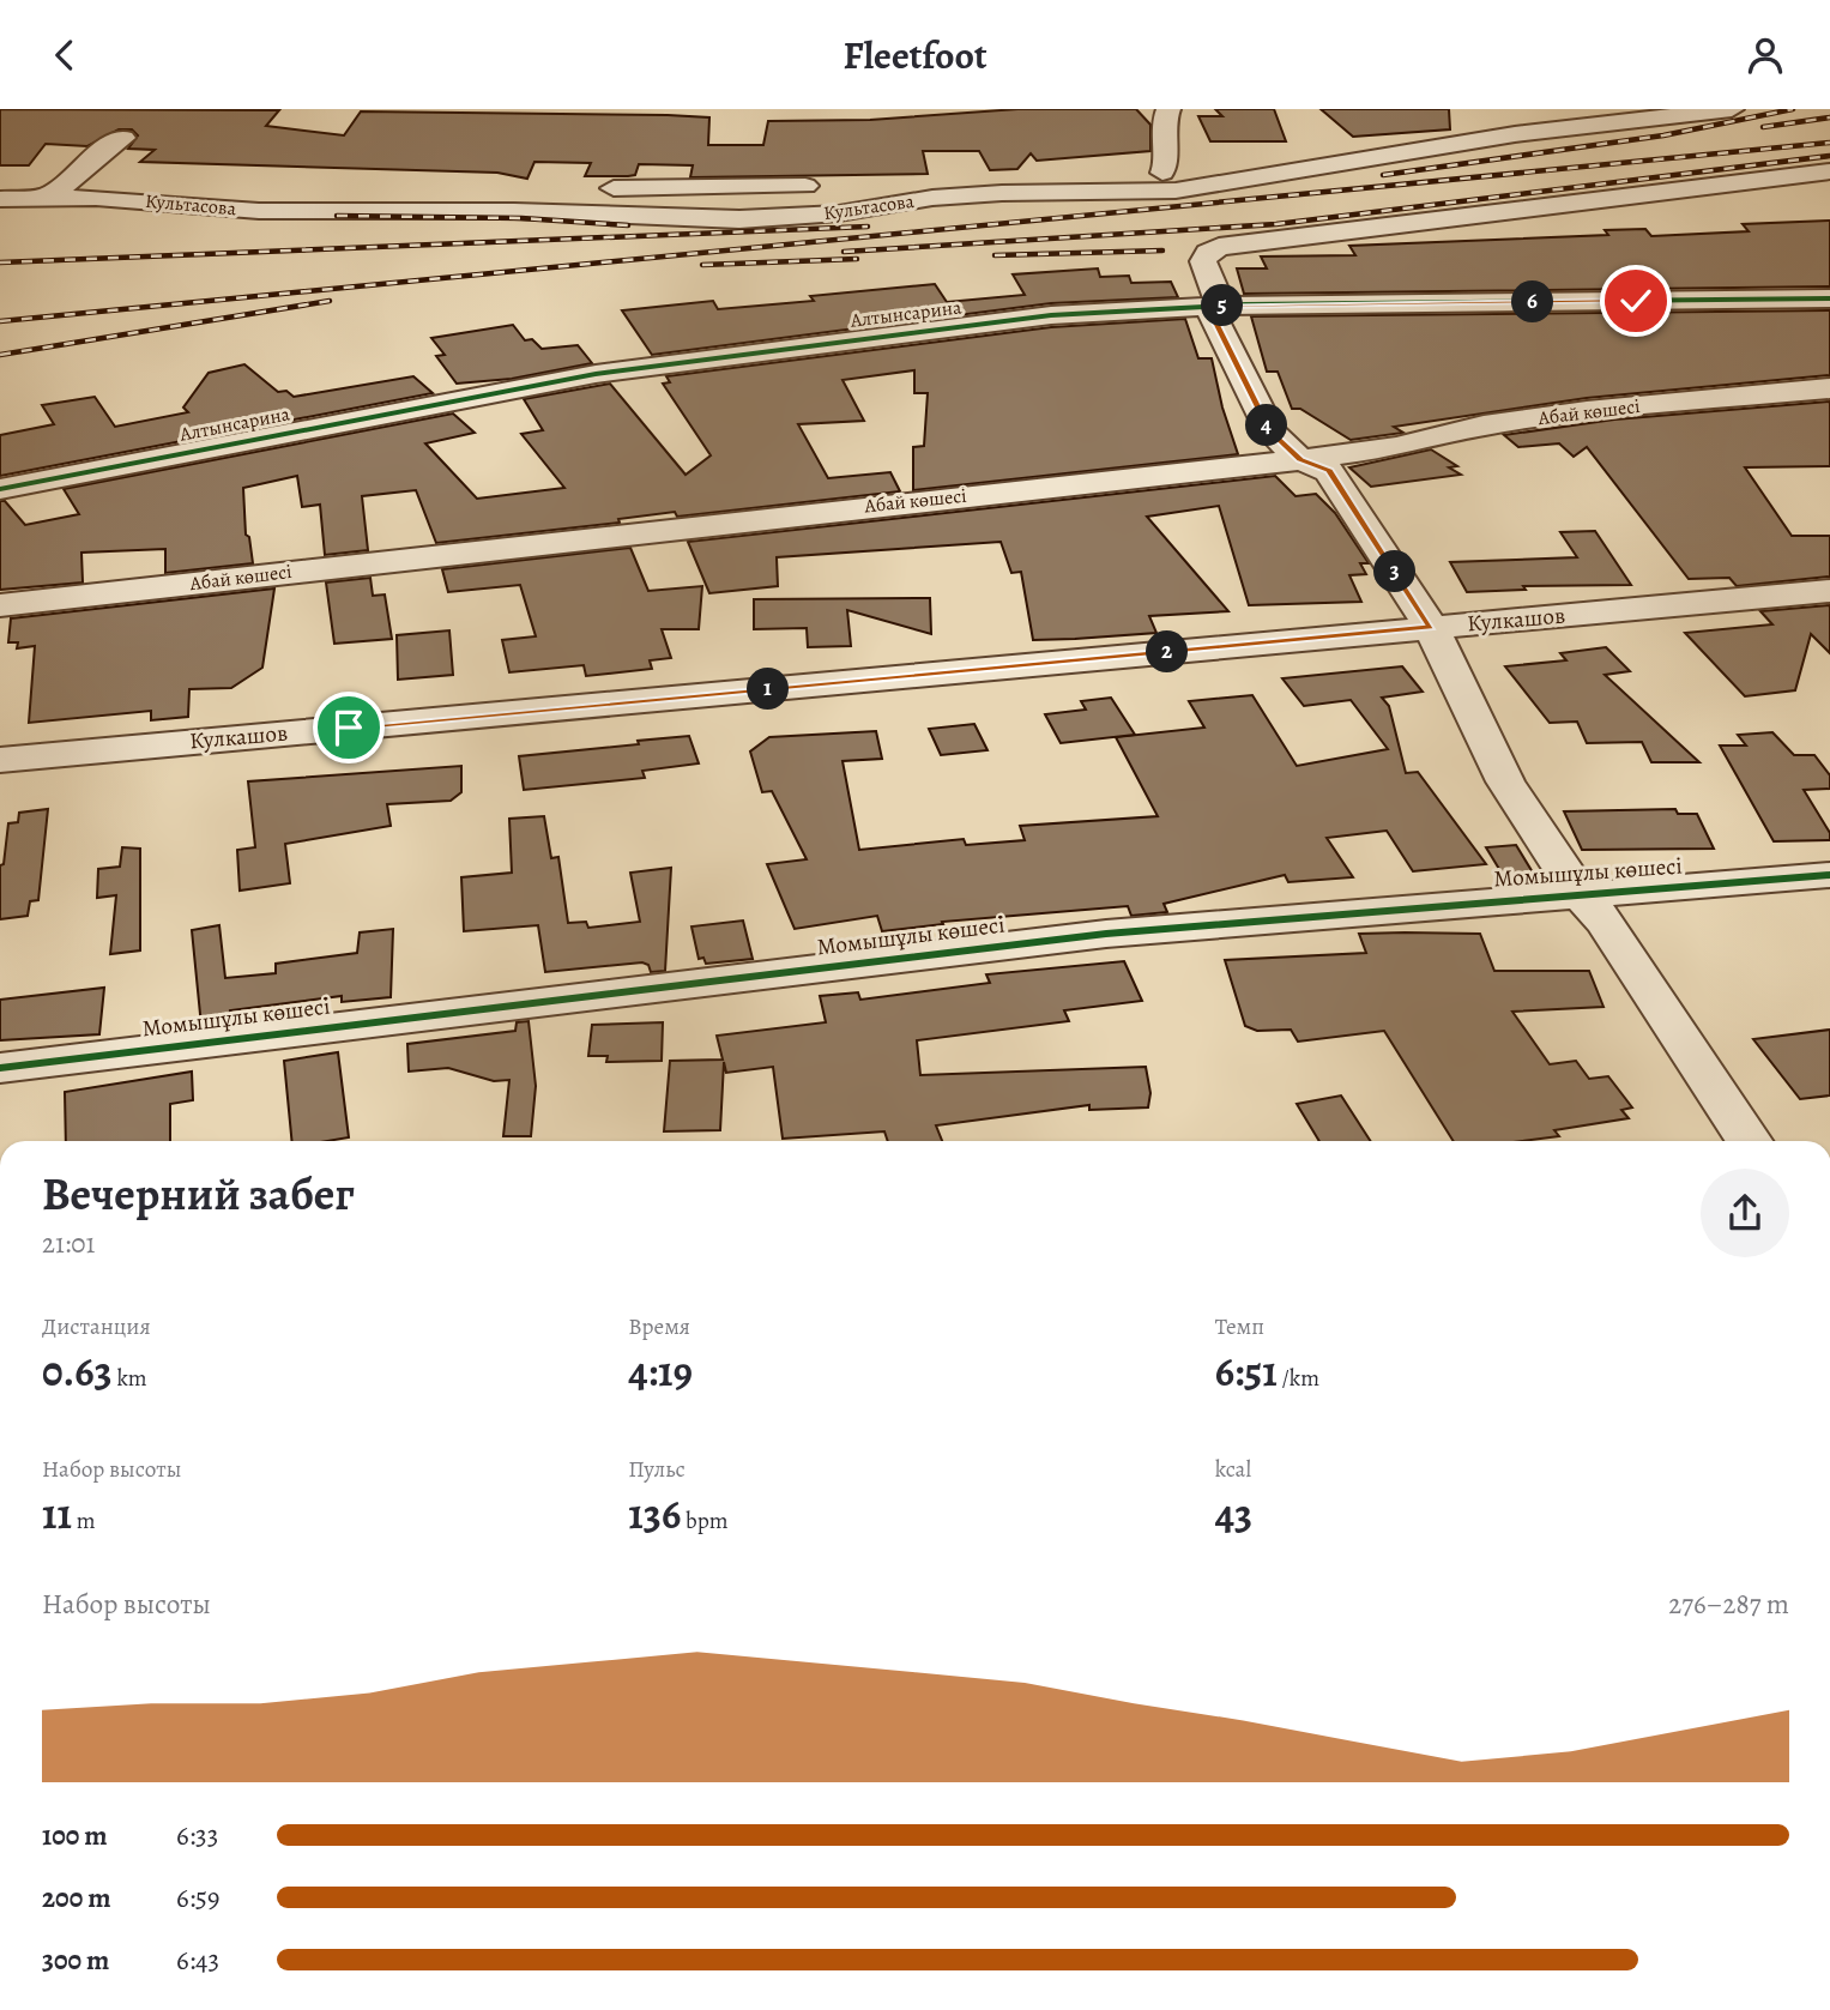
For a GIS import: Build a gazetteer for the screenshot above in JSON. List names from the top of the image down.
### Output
{
  "streets": {
    "street": [
      "Культасова",
      "Алтынсарина",
      "Абай көшесі",
      "Кулкашов",
      "Момышұлы көшесі"
    ]
  },
  "page": {
    "header": "Fleetfoot",
    "pins": [
      "6",
      "5",
      "4",
      "3",
      "2",
      "1"
    ],
    "heading": ["Вечерний забег", "21:01"],
    "stats": [
      ["Дистанция", "0.63 km"],
      ["Время", "4:19"],
      ["Темп", "6:51 /km"],
      ["Набор высоты", "11 m"],
      ["Пульс", "136 bpm"],
      ["kcal", "43"]
    ],
    "chart": ["Набор высоты", "276–287 m"],
    "list": [
      {
        "name": "100 m",
        "note": "6:33"
      },
      {
        "name": "200 m",
        "note": "6:59"
      },
      {
        "name": "300 m",
        "note": "6:43"
      }
    ]
  }
}
